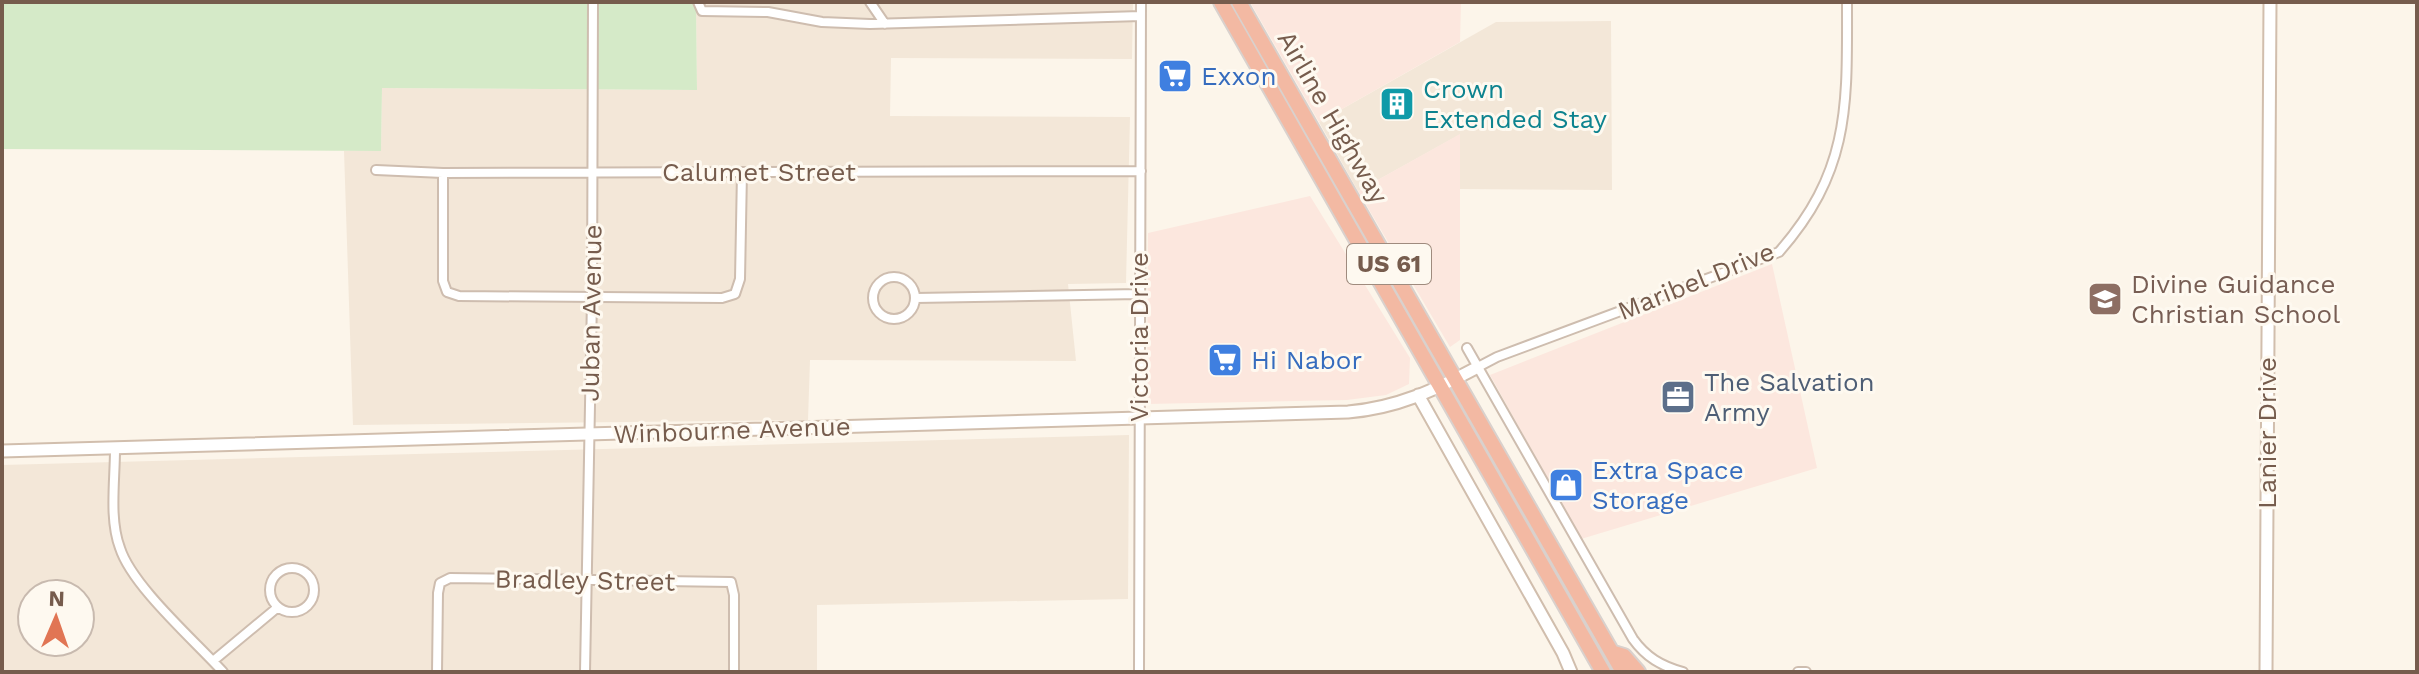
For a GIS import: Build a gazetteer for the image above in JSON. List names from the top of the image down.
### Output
{
  "streets": {
    "highway": ["Airline Highway", "US 61"],
    "street": [
      "Calumet Street",
      "Maribel Drive",
      "Juban Avenue",
      "Victoria Drive",
      "Winbourne Avenue",
      "Lanier Drive",
      "Bradley Street"
    ]
  },
  "crossings": [
    ["Airline Highway", "Maribel Drive"],
    ["Airline Highway", "Winbourne Avenue"],
    ["Calumet Street", "Juban Avenue"],
    ["Calumet Street", "Victoria Drive"],
    ["Maribel Drive", "Winbourne Avenue"],
    ["Juban Avenue", "Winbourne Avenue"],
    ["Juban Avenue", "Bradley Street"],
    ["Victoria Drive", "Winbourne Avenue"]
  ],
  "places": {
    "supermarket": ["Exxon", "Hi Nabor"],
    "building": ["Crown Extended Stay"],
    "school or university": ["Divine Guidance Christian School"],
    "office": ["The Salvation Army"],
    "shop": ["Extra Space Storage"]
  },
  "north": "top"
}
